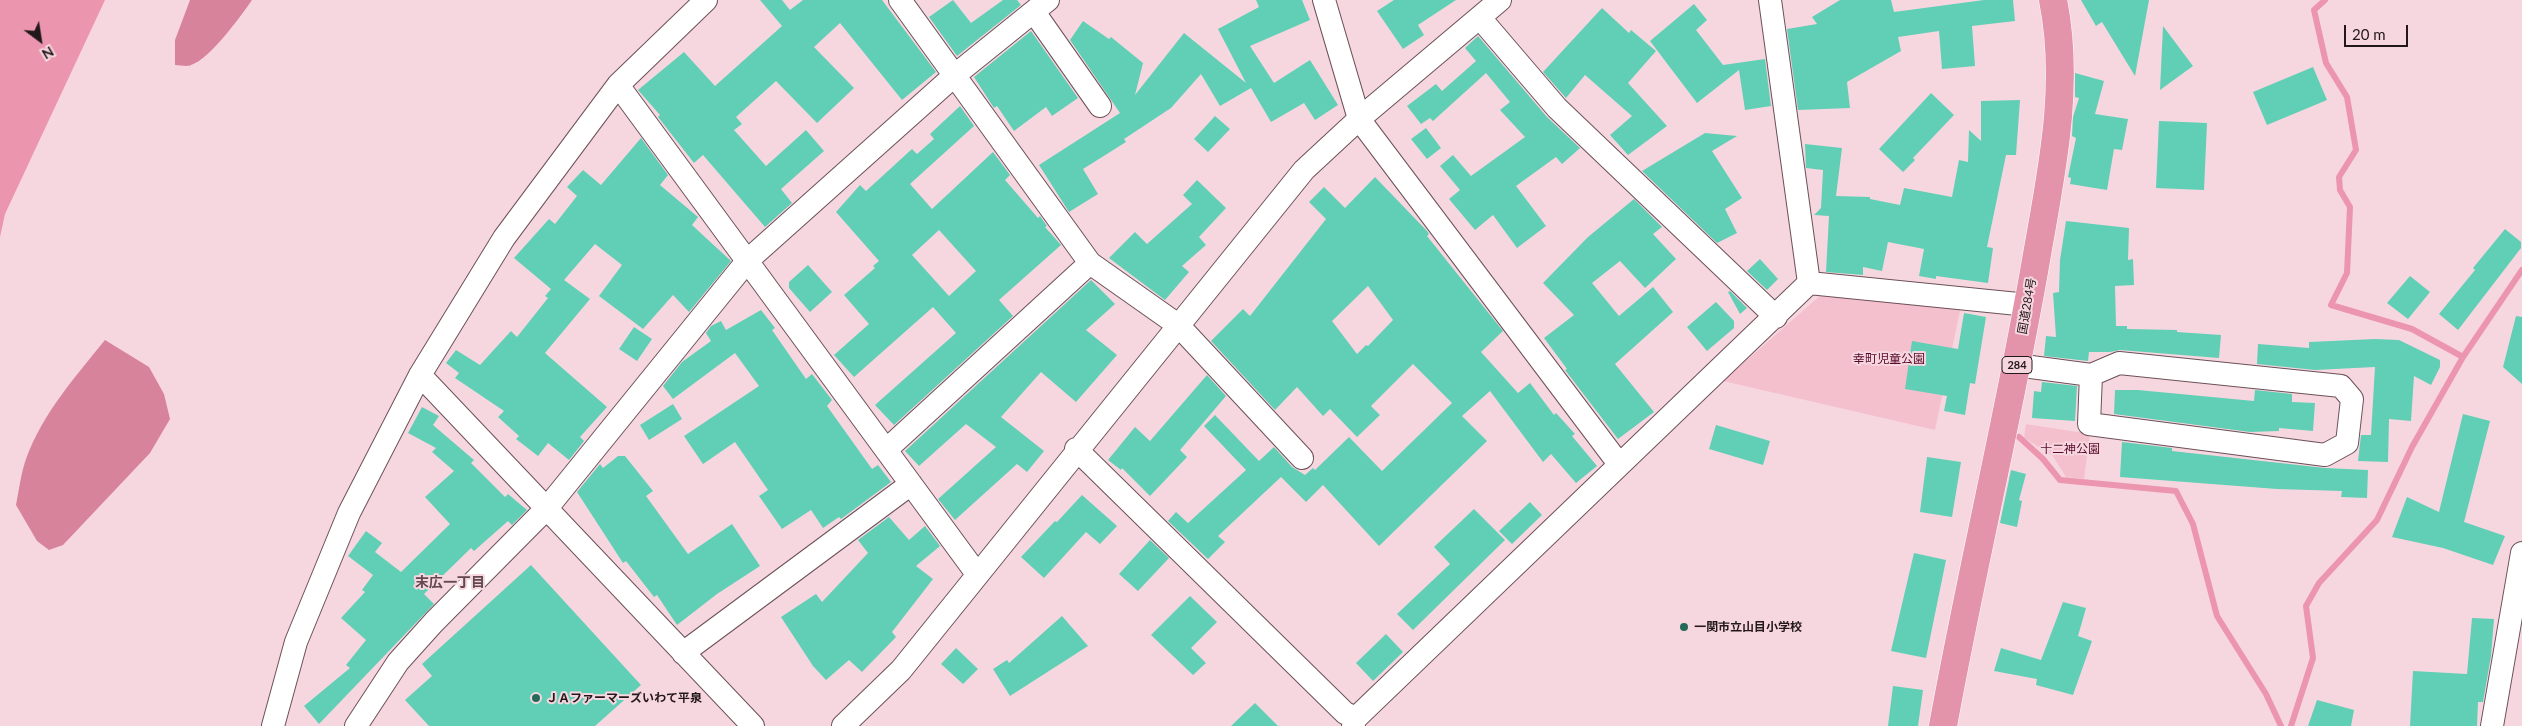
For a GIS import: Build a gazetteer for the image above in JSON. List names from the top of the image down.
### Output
{
  "streets": {
    "highway": ["国道284号", "284"]
  },
  "districts": ["末広一丁目"],
  "parks": ["幸町児童公園", "十二神公園"],
  "places": ["一関市立山目小学校", "ＪＡファーマーズいわて平泉"],
  "scale_bar": "20 m",
  "north": "bottom right"
}
